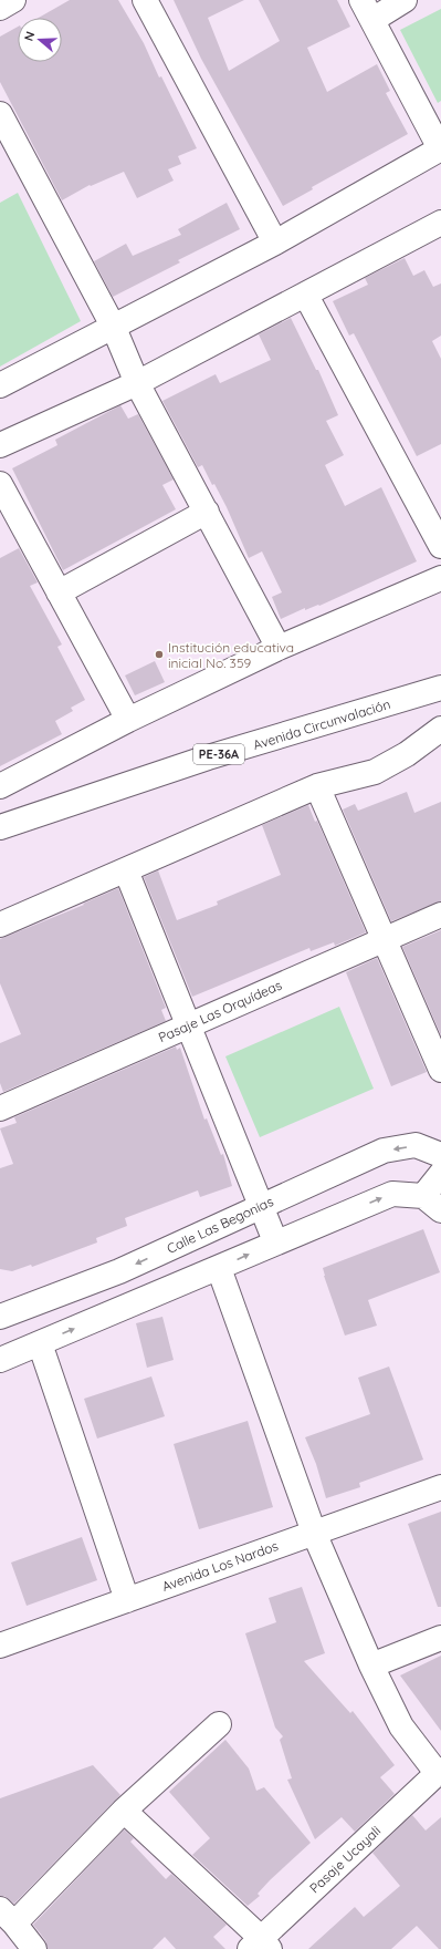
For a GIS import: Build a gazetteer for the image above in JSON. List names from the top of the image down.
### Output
{
  "streets": {
    "main road": [
      "Avenida Circunvalación",
      "PE-36A",
      "Pasaje Las Orquídeas",
      "Calle Las Begonias",
      "Avenida Los Nardos",
      "Pasaje Ucayali"
    ]
  },
  "places": ["Institución educativa inicial No. 359"],
  "north": "left"
}
